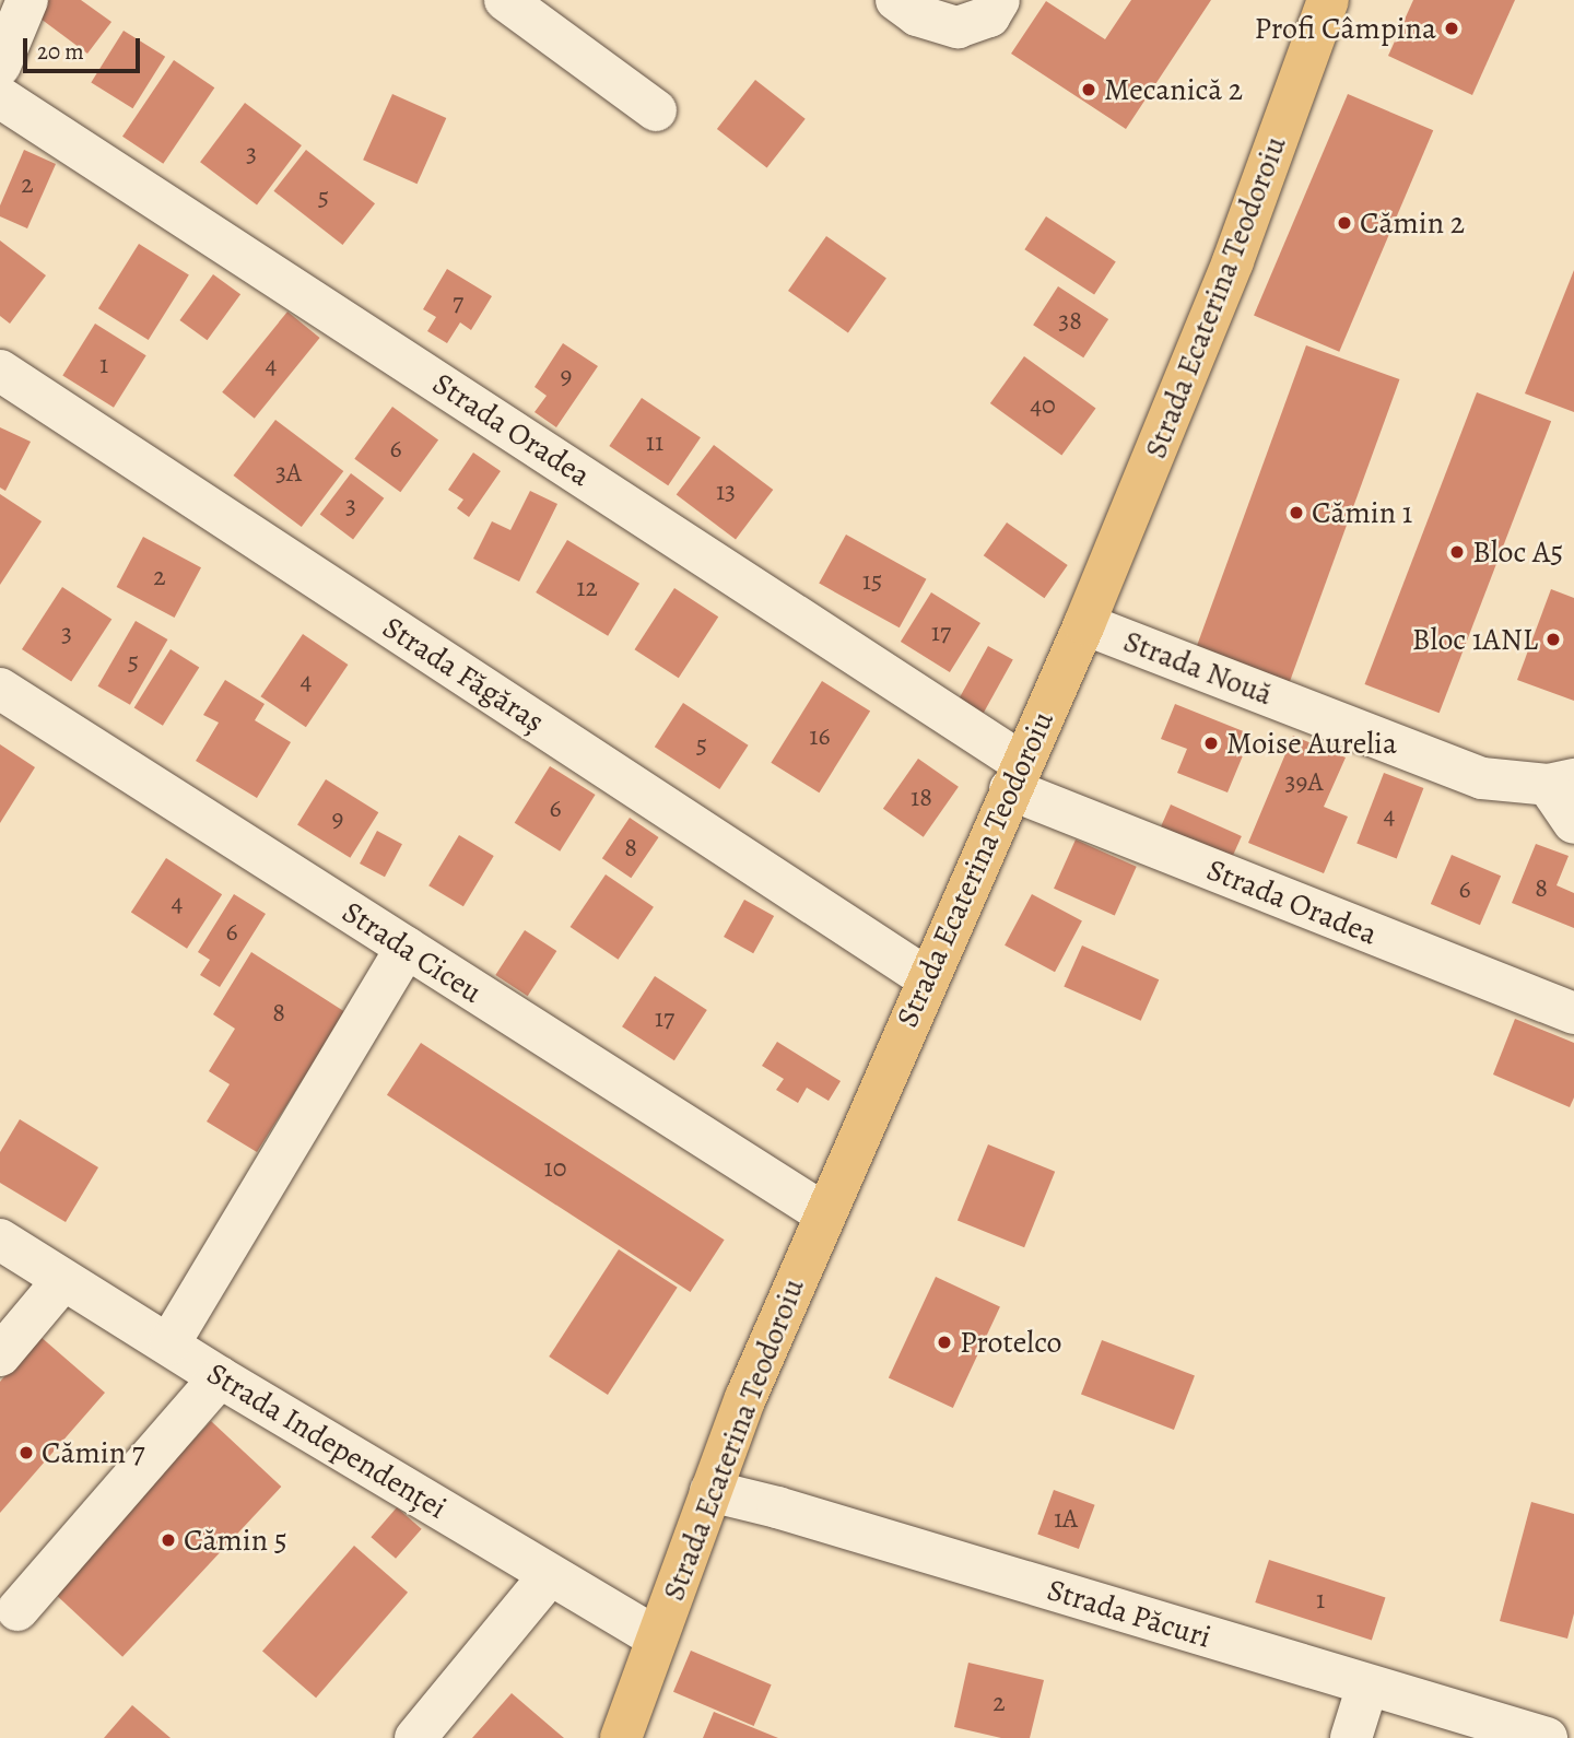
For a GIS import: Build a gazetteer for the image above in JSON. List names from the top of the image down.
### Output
{
  "streets": {
    "main road": ["Strada Ecaterina Teodoroiu"],
    "street": [
      "Strada Oradea",
      "Strada Nouă",
      "Strada Făgăraș",
      "Strada Ciceu",
      "Strada Independenței",
      "Strada Păcuri"
    ]
  },
  "crossings": [
    ["Strada Ecaterina Teodoroiu", "Strada Oradea"],
    ["Strada Ecaterina Teodoroiu", "Strada Nouă"],
    ["Strada Ecaterina Teodoroiu", "Strada Făgăraș"],
    ["Strada Ecaterina Teodoroiu", "Strada Ciceu"],
    ["Strada Ecaterina Teodoroiu", "Strada Independenței"],
    ["Strada Ecaterina Teodoroiu", "Strada Păcuri"]
  ],
  "places": [
    "Profi Câmpina",
    "Mecanică 2",
    "Cămin 2",
    "Cămin 1",
    "Bloc A5",
    "Bloc 1ANL",
    "Moise Aurelia",
    "Protelco",
    "Cămin 7",
    "Cămin 5"
  ],
  "house_numbers": [
    "3",
    "2",
    "5",
    "7",
    "38",
    "1",
    "4",
    "9",
    "40",
    "11",
    "6",
    "3A",
    "13",
    "3",
    "2",
    "15",
    "12",
    "17",
    "3",
    "5",
    "4",
    "16",
    "5",
    "39A",
    "18",
    "6",
    "4",
    "9",
    "8",
    "8",
    "6",
    "4",
    "6",
    "8",
    "17",
    "10",
    "1A",
    "1",
    "2"
  ],
  "scale_bar": "20 m"
}
